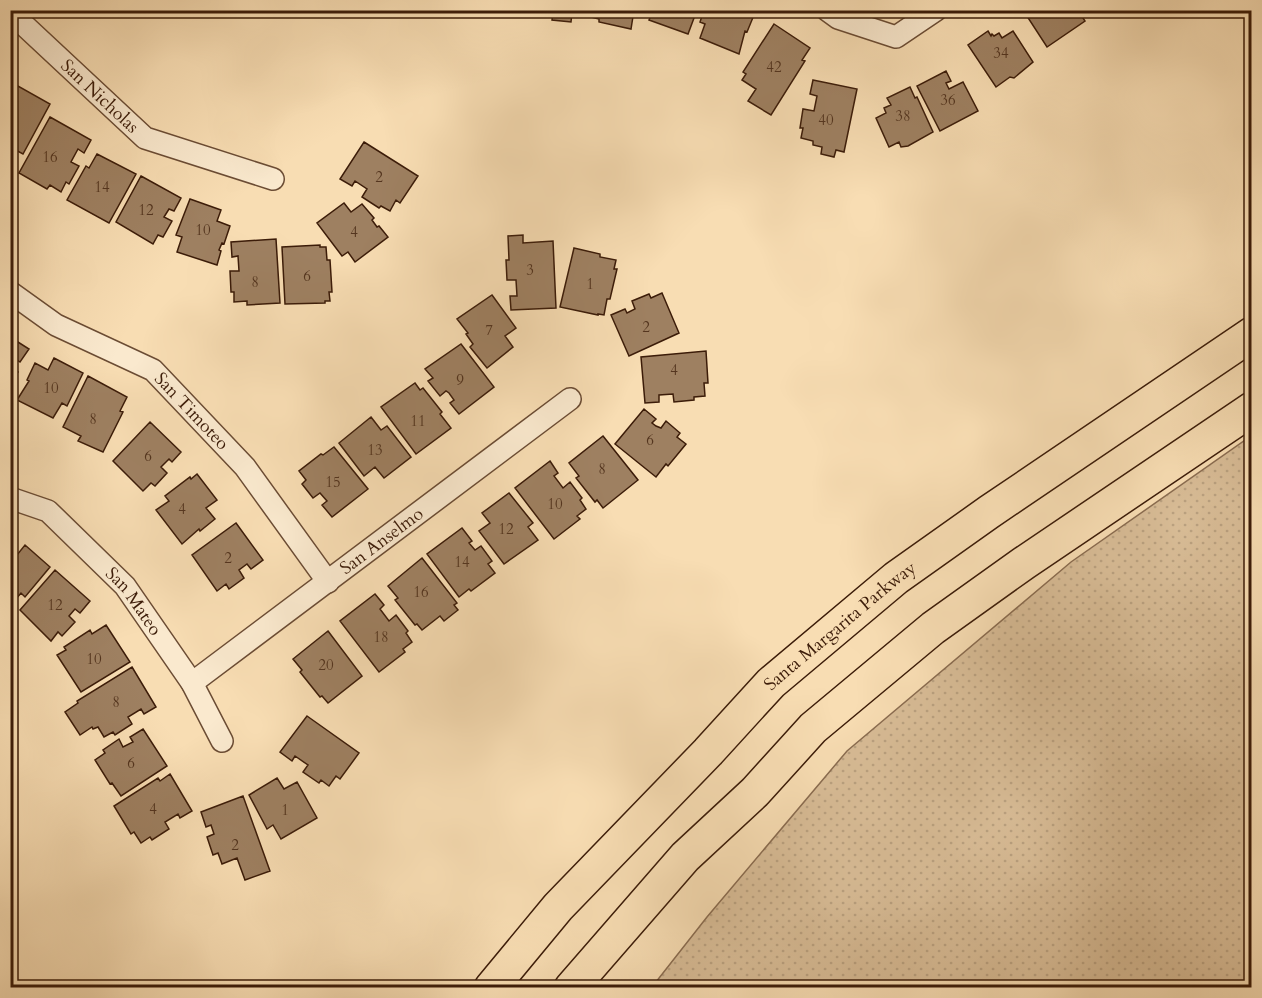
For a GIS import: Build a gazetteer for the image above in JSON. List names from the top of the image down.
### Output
{
  "streets": {
    "main road": ["Santa Margarita Parkway"],
    "street": [
      "San Nicholas",
      "San Timoteo",
      "San Anselmo",
      "San Mateo"
    ]
  },
  "crossings": [
    ["San Timoteo", "San Anselmo"],
    ["San Anselmo", "San Mateo"]
  ],
  "house_numbers": [
    "34",
    "42",
    "36",
    "38",
    "40",
    "16",
    "2",
    "14",
    "12",
    "10",
    "4",
    "3",
    "6",
    "8",
    "1",
    "2",
    "7",
    "4",
    "9",
    "10",
    "8",
    "11",
    "6",
    "13",
    "6",
    "8",
    "15",
    "10",
    "4",
    "12",
    "2",
    "14",
    "16",
    "12",
    "18",
    "10",
    "20",
    "8",
    "6",
    "4",
    "1",
    "2"
  ]
}
